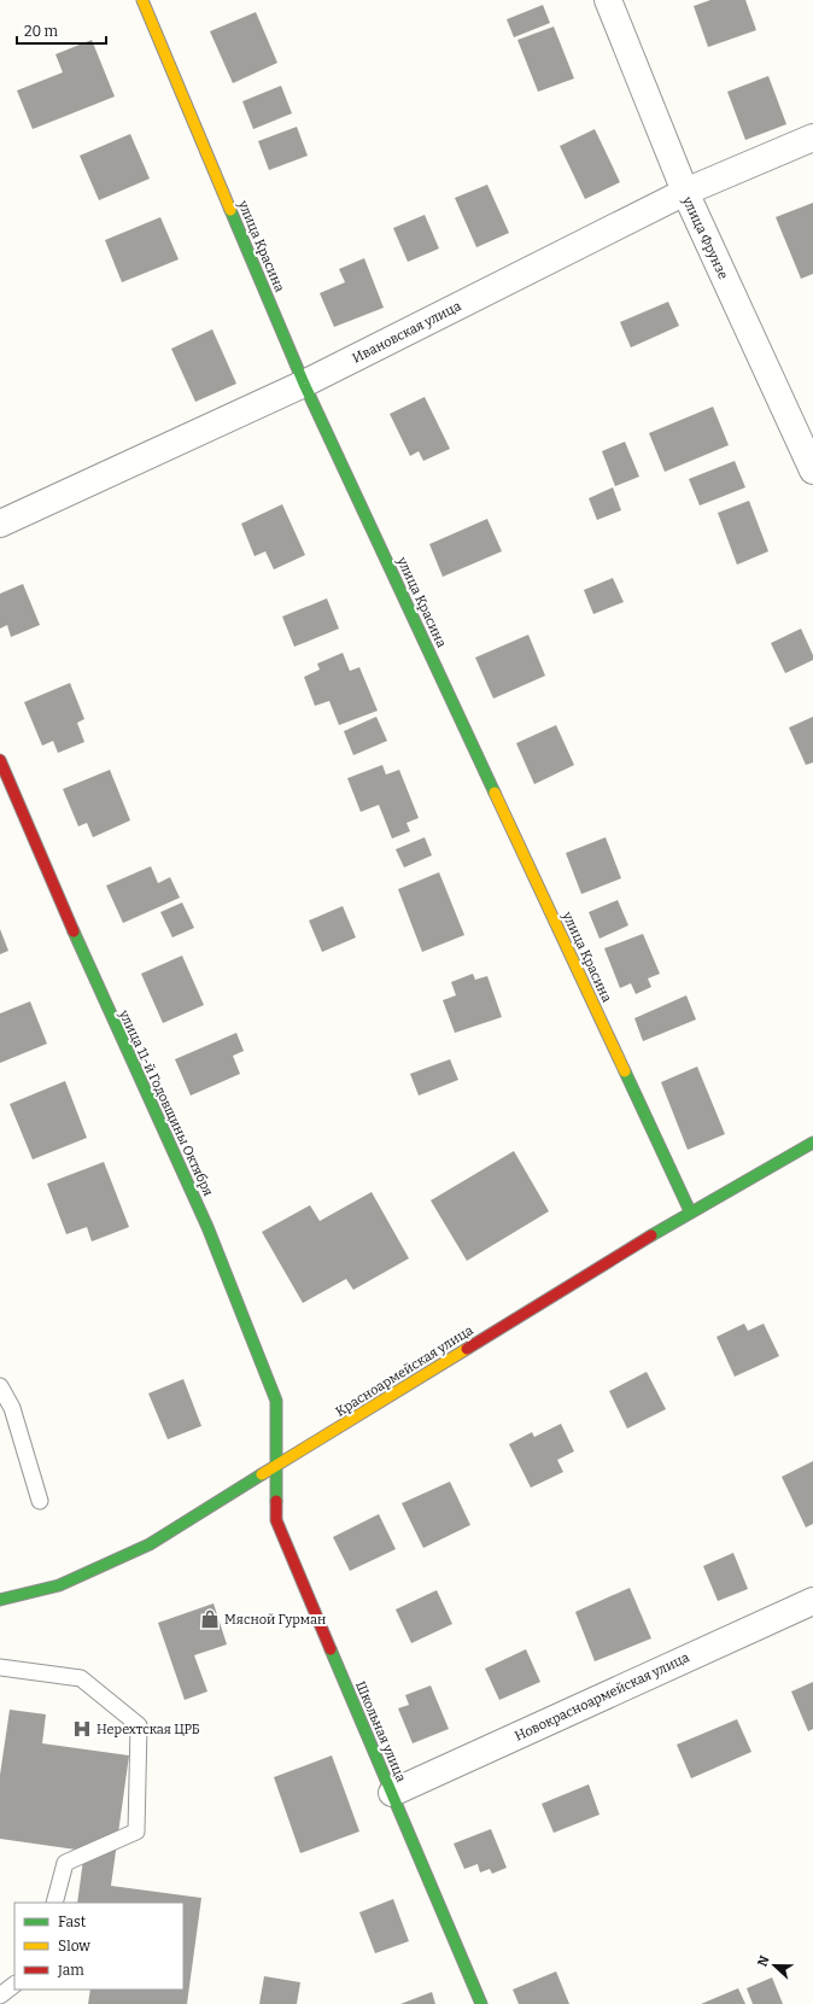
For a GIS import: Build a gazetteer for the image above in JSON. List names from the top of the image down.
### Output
{
  "streets": {
    "street": [
      "улица Фрунзе",
      "улица Красина",
      "Ивановская улица",
      "улица 11-й Годовщины Октября",
      "Красноармейская улица",
      "Новокрасноармейская улица",
      "Школьная улица"
    ]
  },
  "crossings": [
    ["улица Фрунзе", "Ивановская улица"],
    ["улица Красина", "Ивановская улица"],
    ["улица Красина", "Красноармейская улица"],
    ["улица 11-й Годовщины Октября", "Красноармейская улица"],
    ["улица 11-й Годовщины Октября", "Школьная улица"],
    ["Красноармейская улица", "Школьная улица"],
    ["Новокрасноармейская улица", "Школьная улица"]
  ],
  "places": {
    "shop": ["Мясной Гурман"],
    "hospital": ["Нерехтская ЦРБ"]
  },
  "legend": ["Fast", "Slow", "Jam"],
  "scale_bar": "20 m",
  "north": "left"
}
